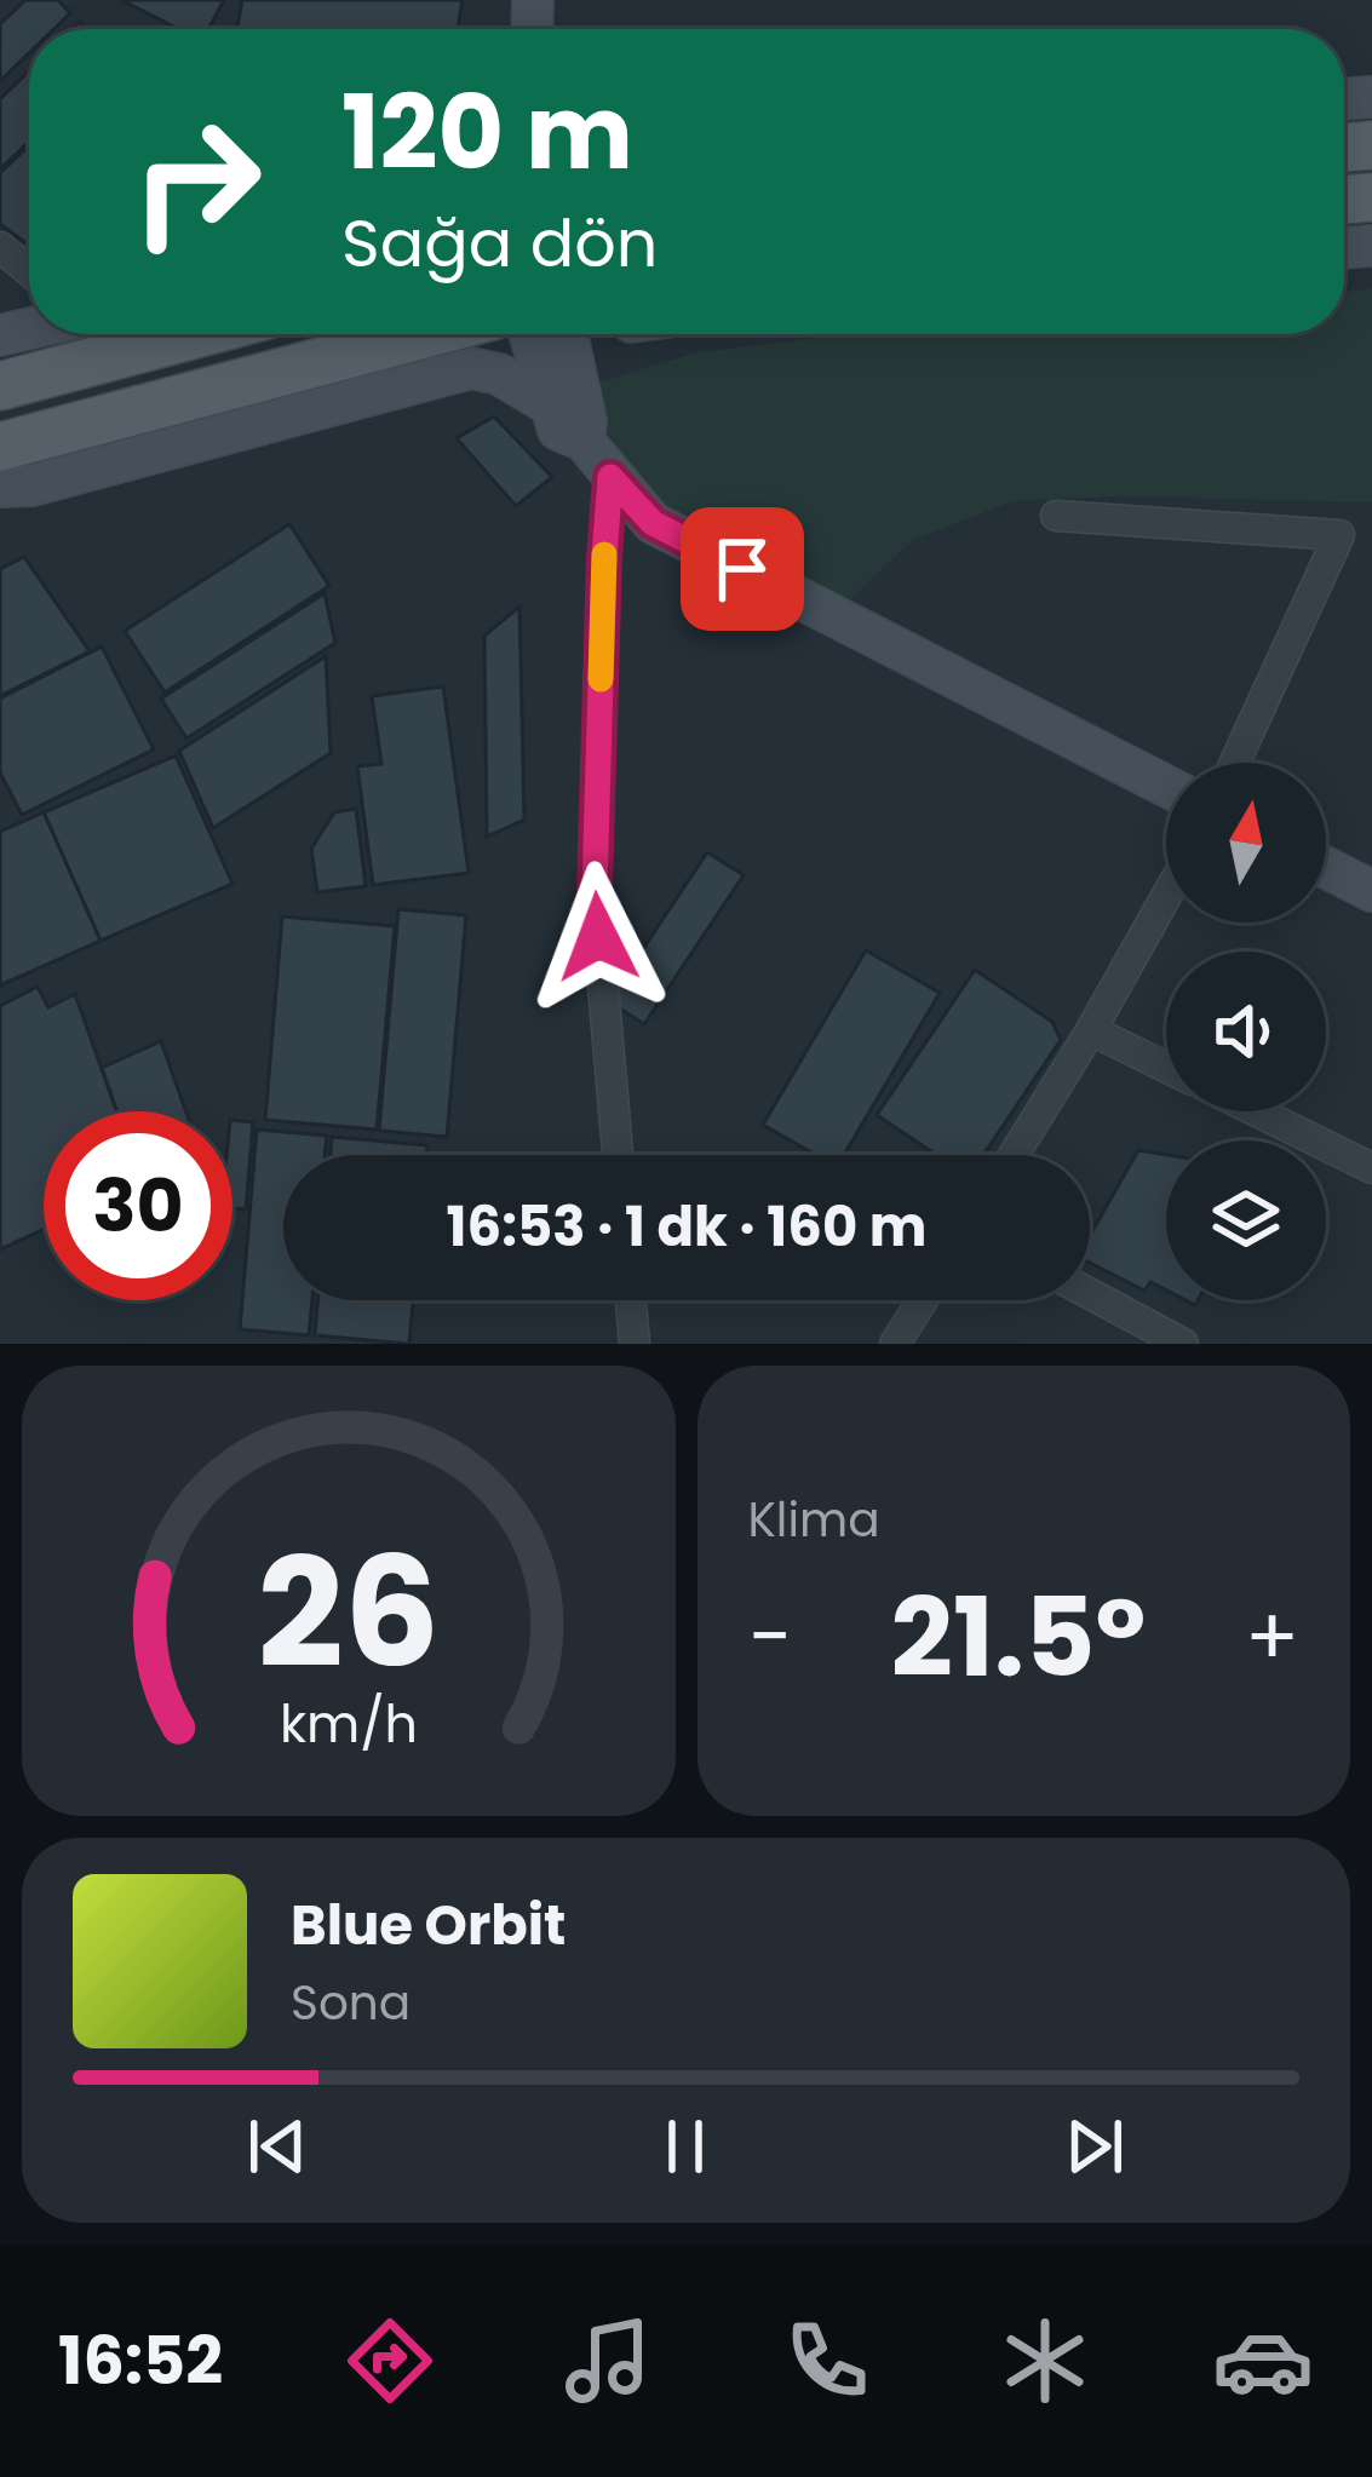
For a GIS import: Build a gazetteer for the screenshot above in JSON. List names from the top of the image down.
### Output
{
  "north": "top",
  "page": {
    "turn": ["120 m", "Sağa dön"],
    "limit": "30",
    "trip": "16:53 · 1 dk · 160 m",
    "tile": "Klima",
    "heat": ["−", "21.5°", "+"],
    "song": ["Blue Orbit", "Sona"],
    "tabs": "16:52",
    "gauge": ["26", "km/h"]
  }
}
